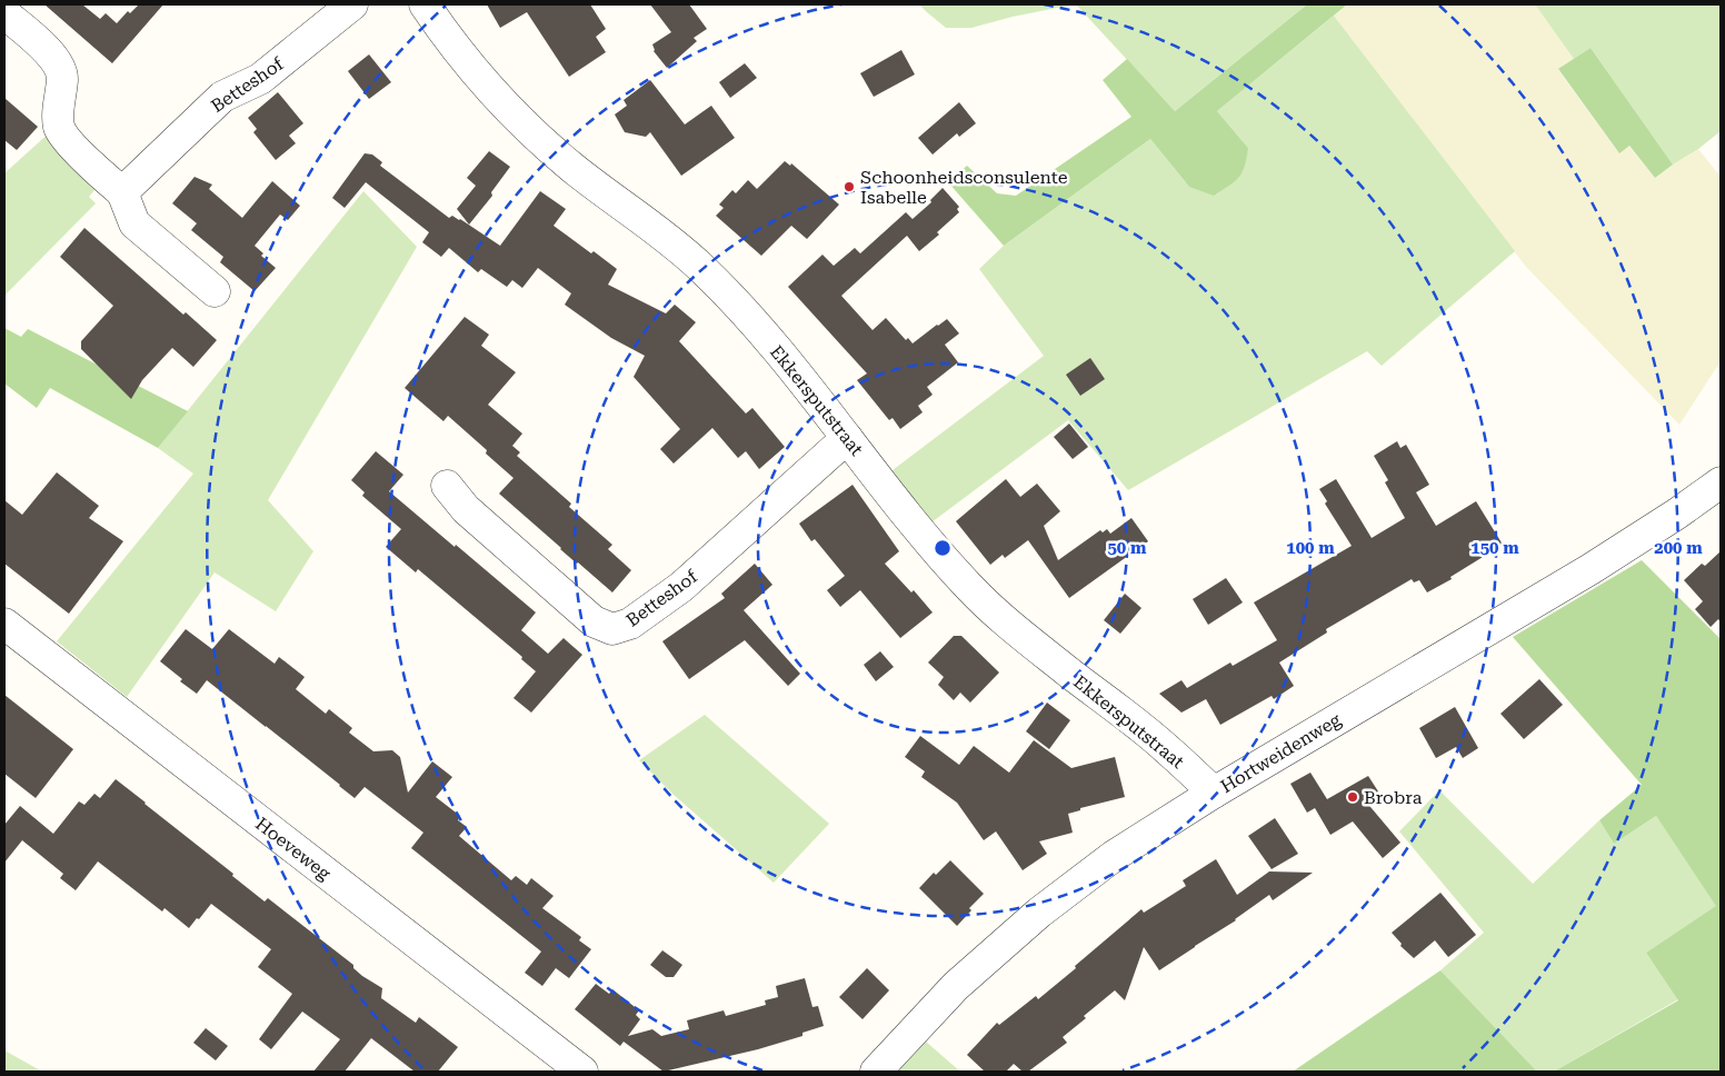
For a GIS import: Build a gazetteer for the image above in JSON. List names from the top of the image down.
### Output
{
  "streets": {
    "street": [
      "Betteshof",
      "Ekkersputstraat",
      "Hortweidenweg",
      "Hoeveweg"
    ]
  },
  "crossings": [
    ["Betteshof", "Ekkersputstraat"],
    ["Ekkersputstraat", "Hortweidenweg"]
  ],
  "places": ["Schoonheidsconsulente Isabelle", "Brobra"],
  "rings": [
    "50 m",
    "100 m",
    "150 m",
    "200 m"
  ]
}
